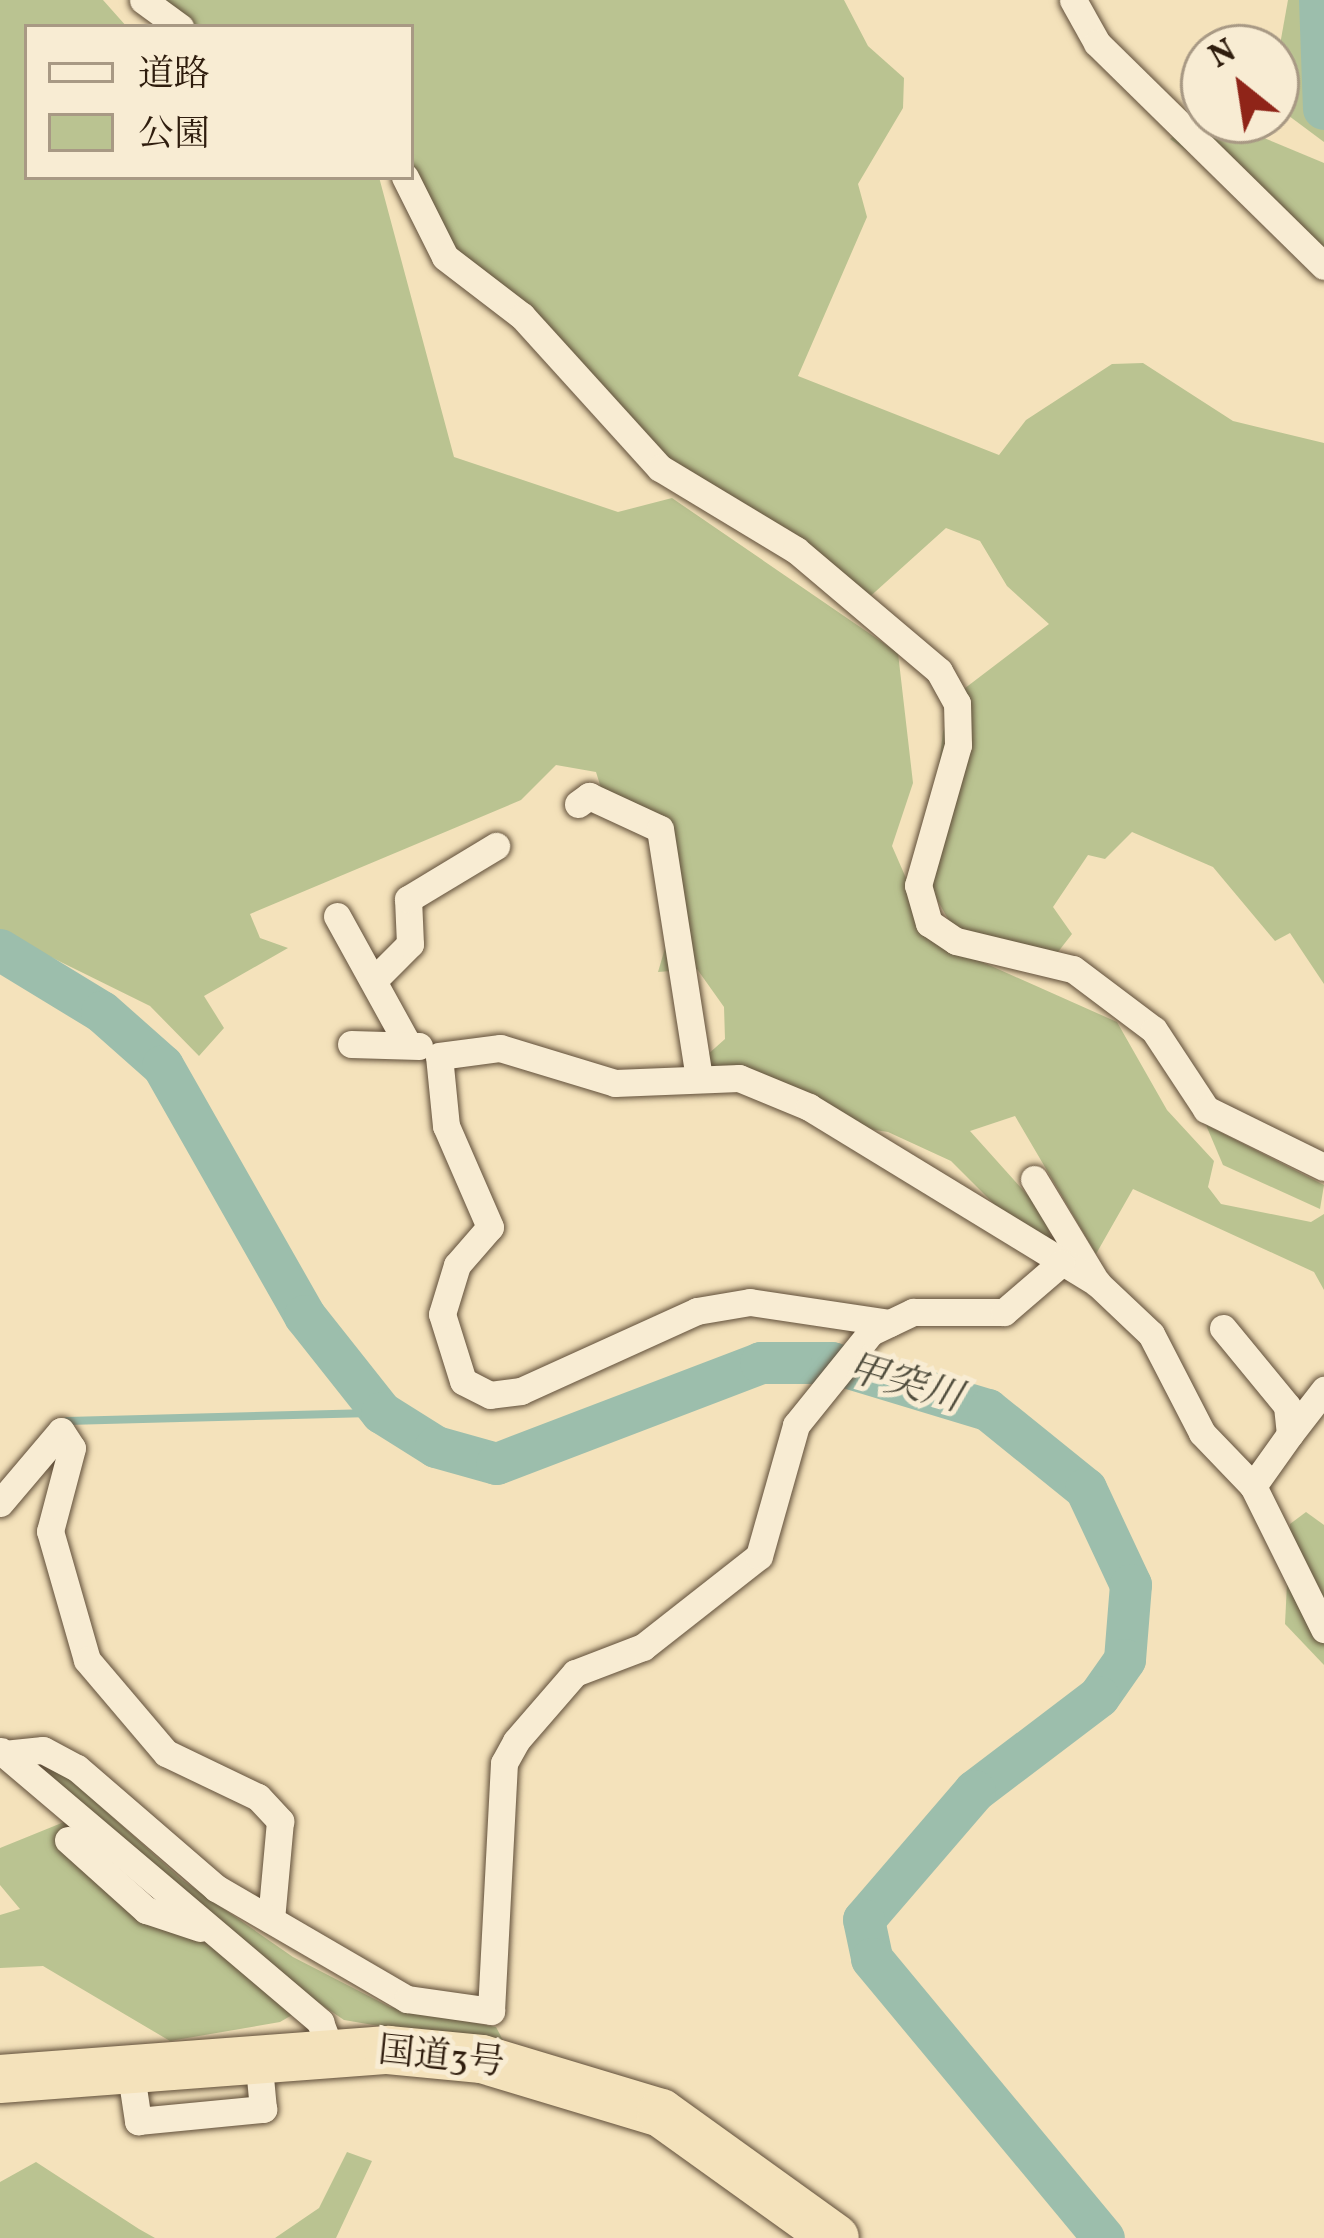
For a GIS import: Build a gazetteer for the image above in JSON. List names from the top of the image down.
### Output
{
  "streets": {
    "highway": ["国道3号"]
  },
  "water": ["甲突川"],
  "legend": ["道路", "公園"],
  "north": "top left"
}
